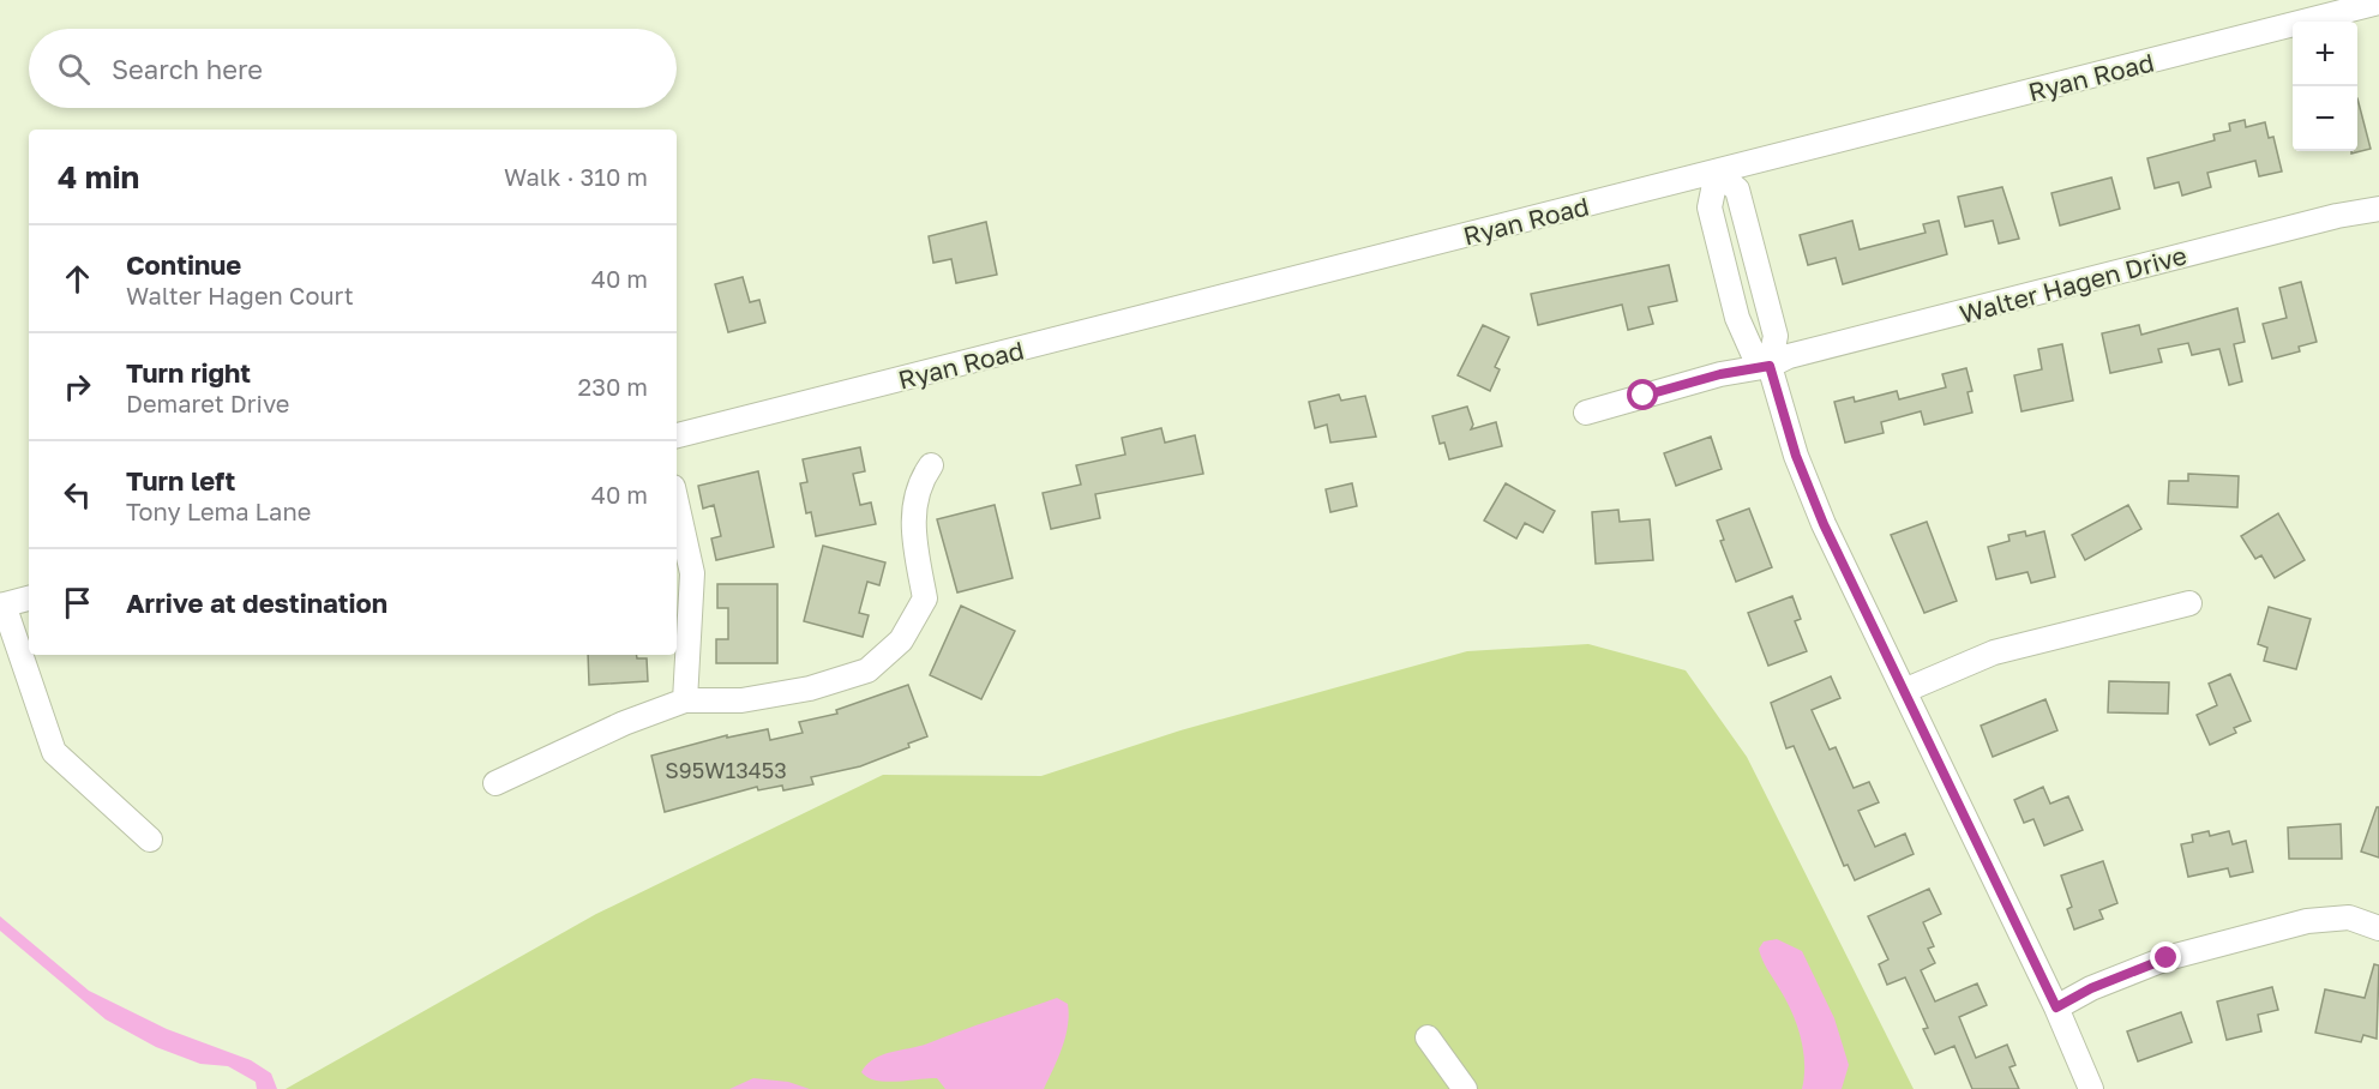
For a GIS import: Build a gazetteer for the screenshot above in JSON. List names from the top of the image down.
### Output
{
  "streets": {
    "street": ["Ryan Road", "Walter Hagen Drive"]
  },
  "house_numbers": ["S95W13453"],
  "page": {
    "map_buttons": ["+", "−"],
    "search": "Search here",
    "heading": ["4 min", "Walk · 310 m"],
    "list": [
      ["Continue", "Walter Hagen Court", "40 m"],
      ["Turn right", "Demaret Drive", "230 m"],
      ["Turn left", "Tony Lema Lane", "40 m"],
      "Arrive at destination"
    ]
  }
}
